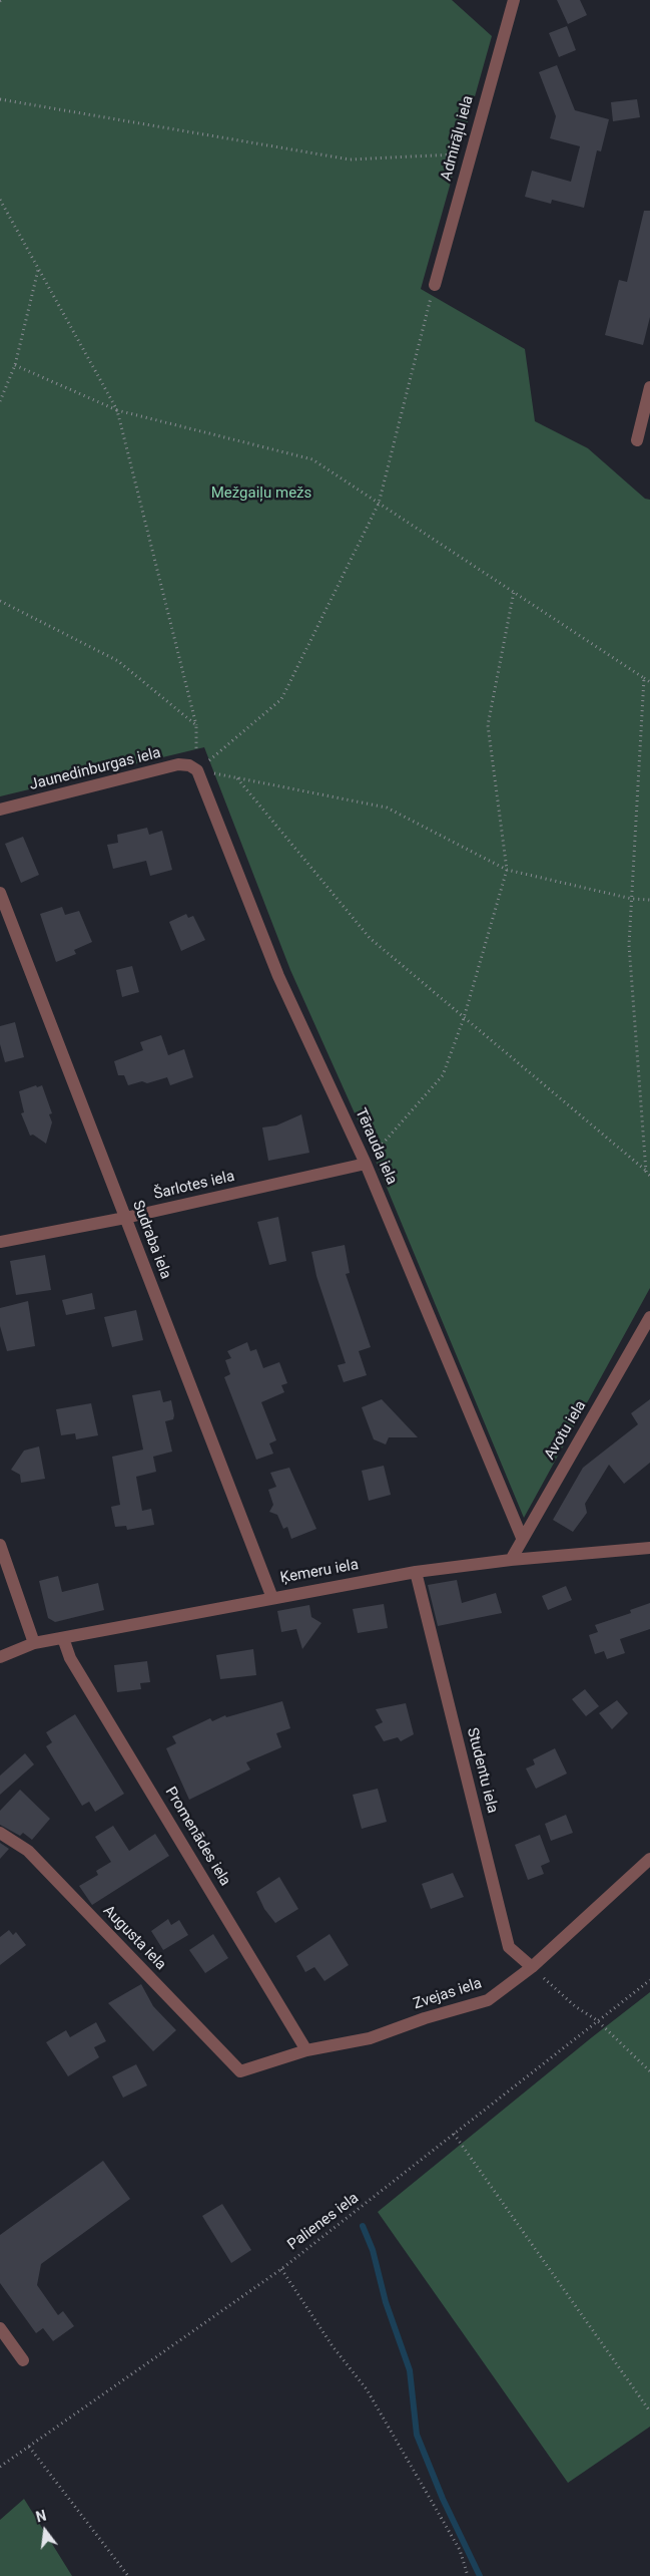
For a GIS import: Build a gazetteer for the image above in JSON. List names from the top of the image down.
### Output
{
  "streets": {
    "street": [
      "Admirāļu iela",
      "Jaunedinburgas iela",
      "Tērauda iela",
      "Šarlotes iela",
      "Sudraba iela",
      "Avotu iela",
      "Ķemeru iela",
      "Studentu iela",
      "Promenādes iela",
      "Augusta iela",
      "Zvejas iela"
    ],
    "path": ["Palienes iela"]
  },
  "crossings": [
    ["Jaunedinburgas iela", "Tērauda iela"],
    ["Tērauda iela", "Šarlotes iela"],
    ["Tērauda iela", "Avotu iela"],
    ["Šarlotes iela", "Sudraba iela"],
    ["Sudraba iela", "Ķemeru iela"],
    ["Avotu iela", "Ķemeru iela"],
    ["Ķemeru iela", "Studentu iela"],
    ["Ķemeru iela", "Promenādes iela"],
    ["Studentu iela", "Zvejas iela"],
    ["Promenādes iela", "Zvejas iela"],
    ["Augusta iela", "Zvejas iela"]
  ],
  "parks": ["Mežgaiļu mežs"],
  "north": "top"
}
